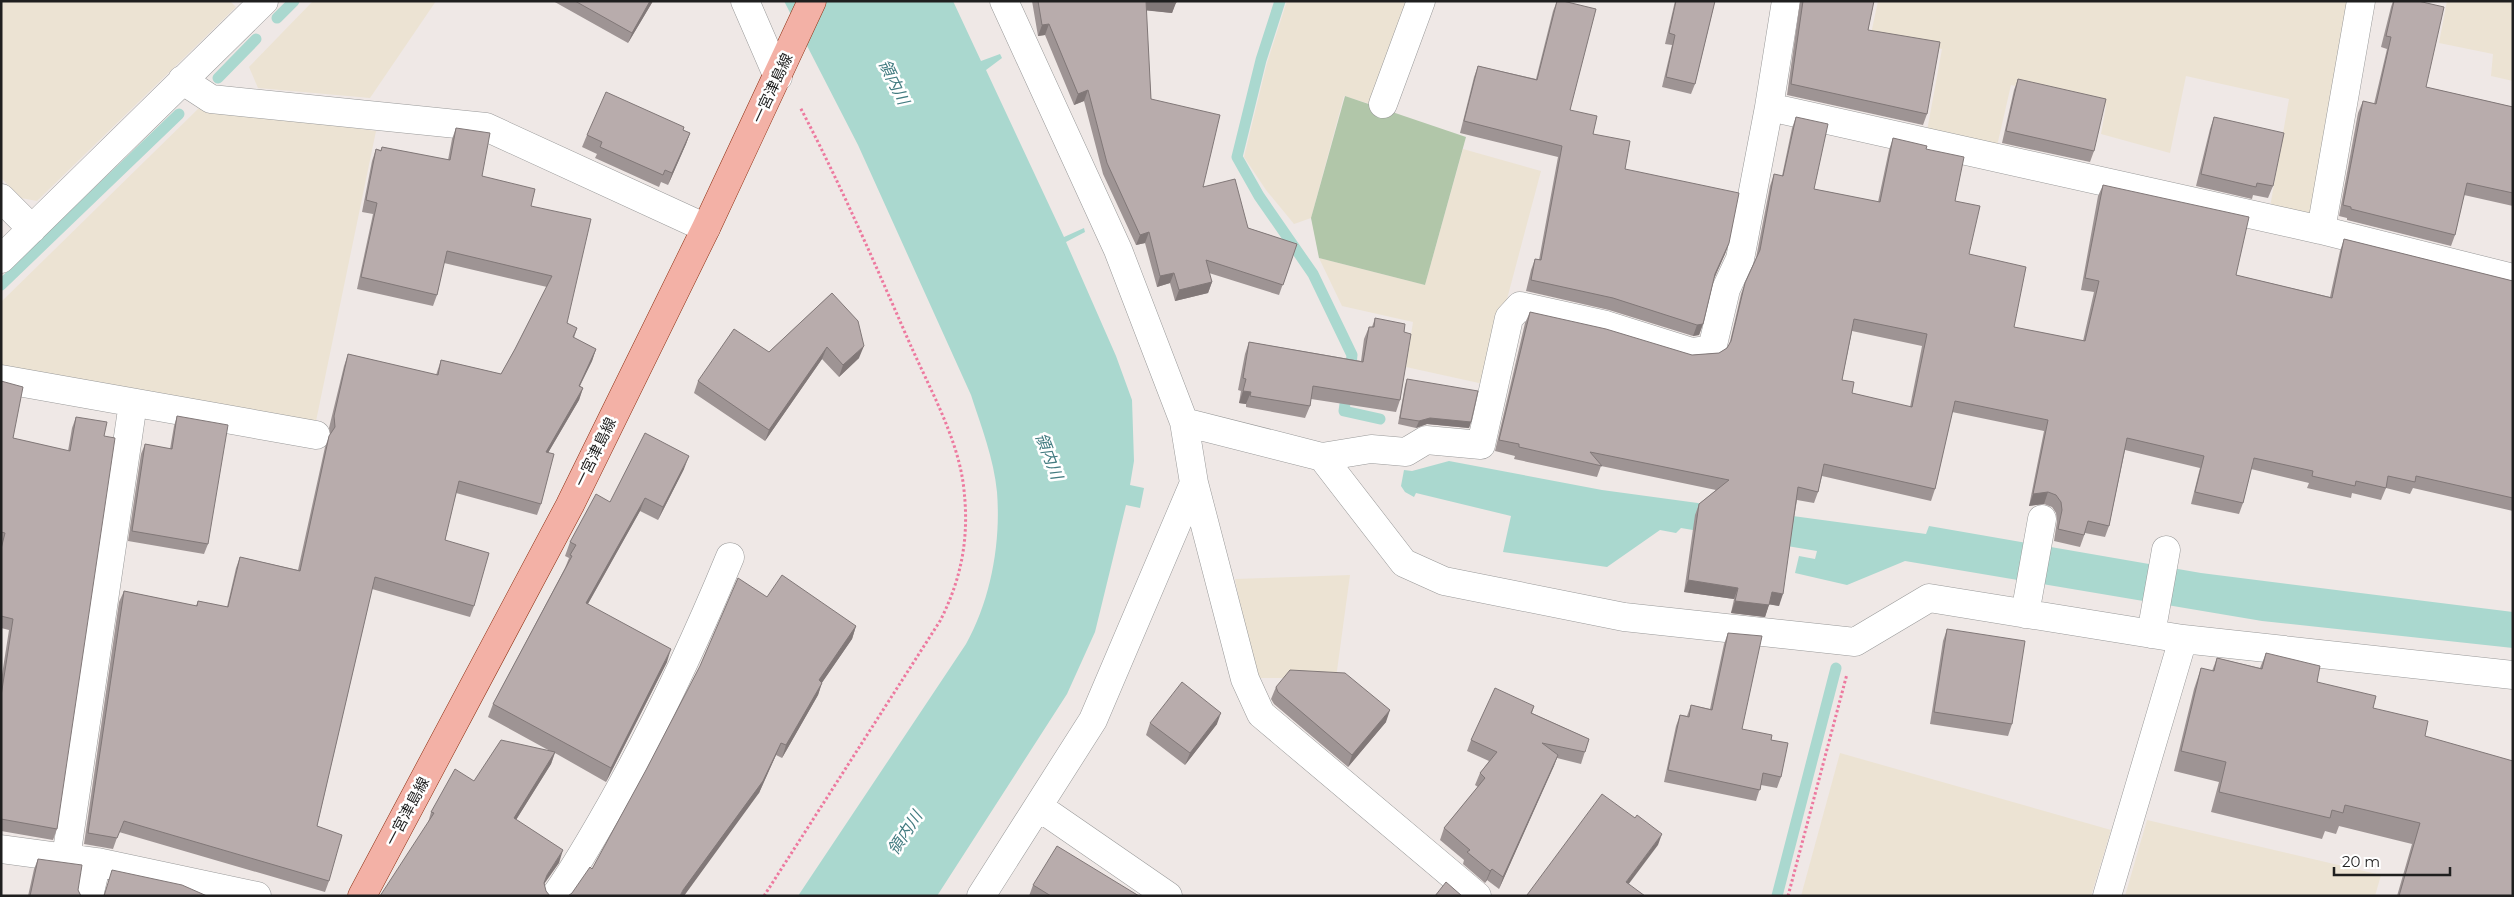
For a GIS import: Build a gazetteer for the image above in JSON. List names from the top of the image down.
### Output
{
  "streets": {
    "main road": ["一宮津島線"]
  },
  "water": ["領内川"],
  "scale_bar": "20 m"
}
